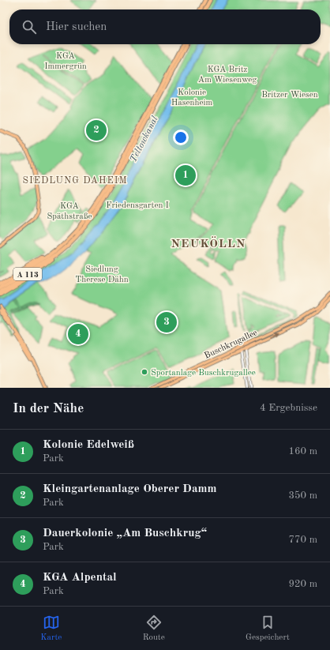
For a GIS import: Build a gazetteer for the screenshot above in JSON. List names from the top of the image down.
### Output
{
  "streets": {
    "highway": ["A 113"],
    "main road": ["Buschkrugallee"]
  },
  "districts": ["SIEDLUNG DAHEIM", "NEUKÖLLN"],
  "water": ["Teltowkanal"],
  "parks": [
    "KGA Immergrün",
    "KGA Britz Am Wiesenweg",
    "Kolonie Hasenheim",
    "Britzer Wiesen",
    "Friedensgarten I",
    "KGA Späthstraße",
    "Siedlung Therese Dähn"
  ],
  "places": ["Sportanlage Buschkrugallee"],
  "page": {
    "search": "Hier suchen",
    "pins": [
      "2",
      "1",
      "3",
      "4"
    ],
    "heading": ["In der Nähe", "4 Ergebnisse"],
    "list": [
      {
        "mark": "1",
        "name": "Kolonie Edelweiß",
        "note": "Park",
        "value": "160 m"
      },
      {
        "mark": "2",
        "name": "Kleingartenanlage Oberer Damm",
        "note": "Park",
        "value": "350 m"
      },
      {
        "mark": "3",
        "name": "Dauerkolonie „Am Buschkrug“",
        "note": "Park",
        "value": "770 m"
      },
      {
        "mark": "4",
        "name": "KGA Alpental",
        "note": "Park",
        "value": "920 m"
      }
    ],
    "nav": ["Karte", "Route", "Gespeichert"]
  }
}
